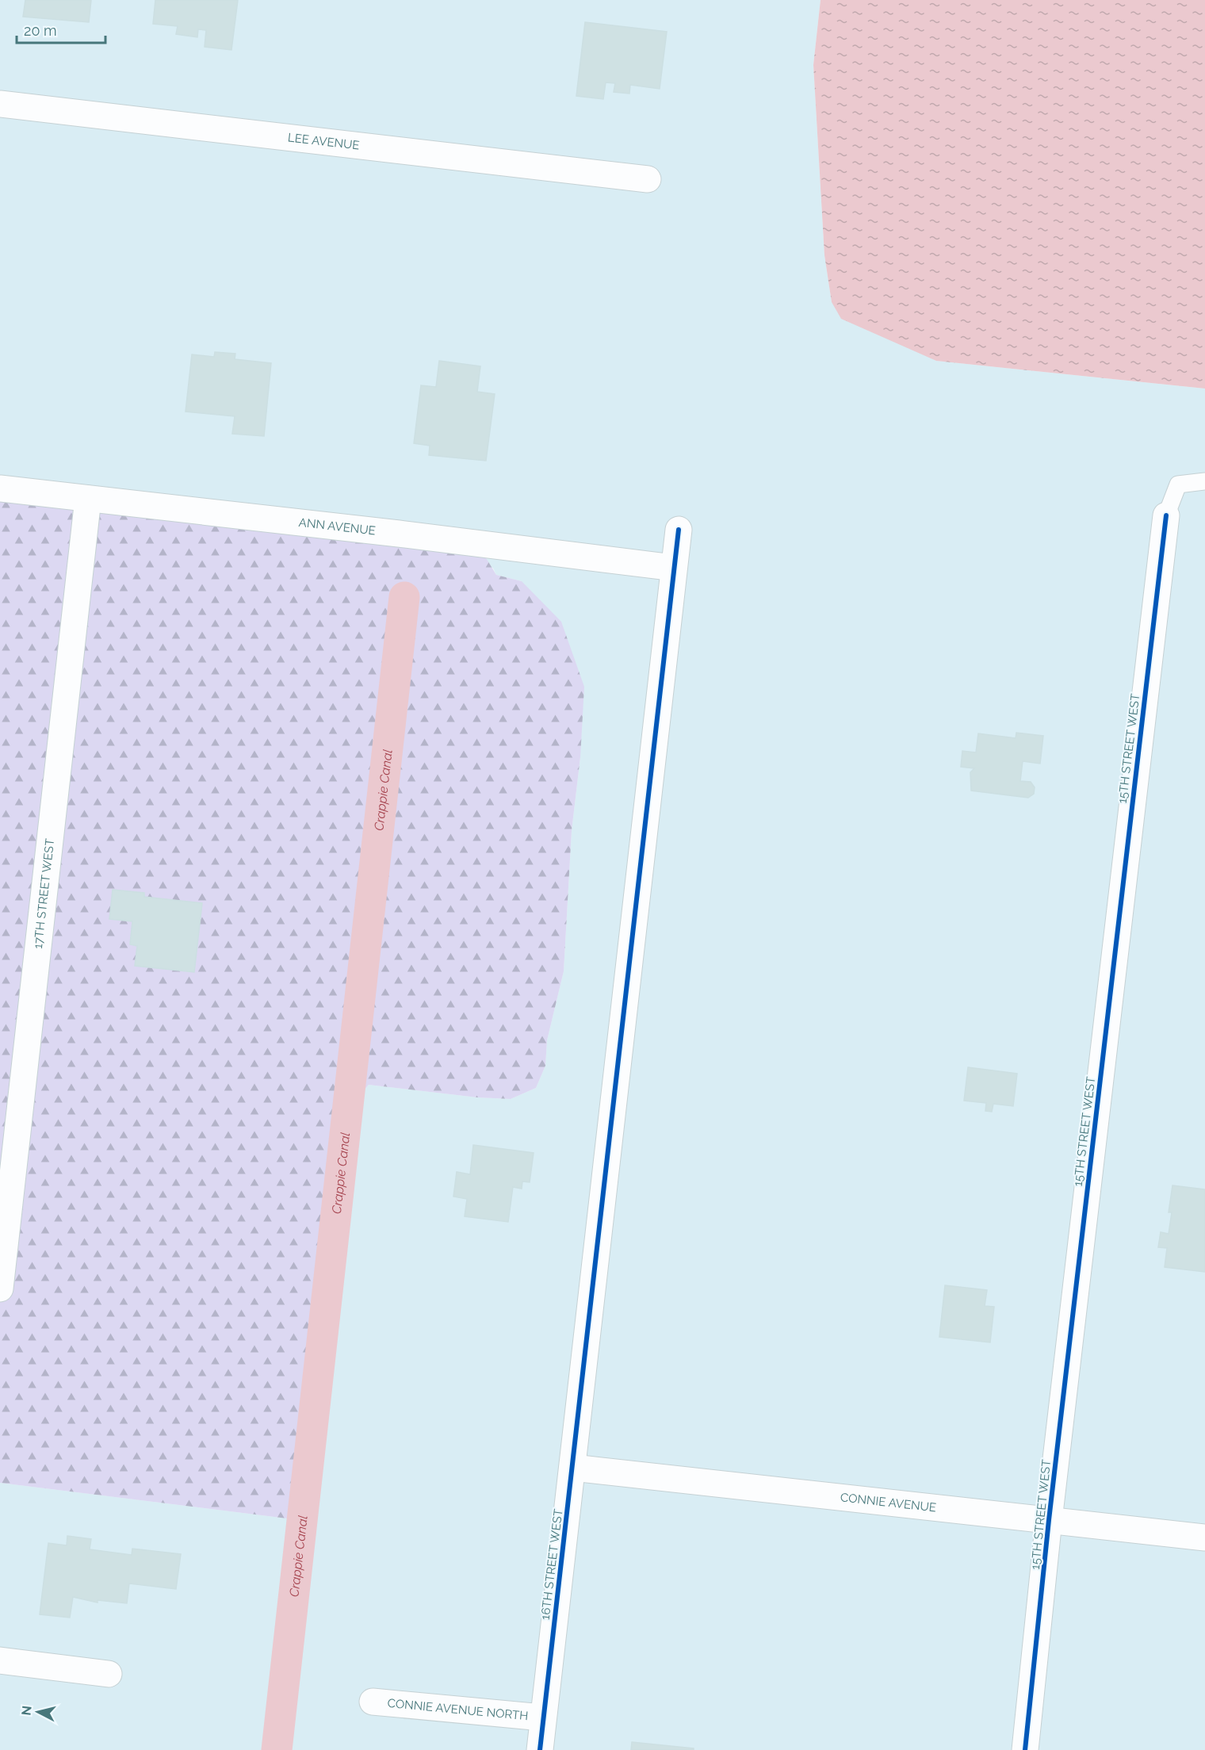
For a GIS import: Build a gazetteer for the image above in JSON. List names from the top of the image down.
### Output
{
  "streets": {
    "street": [
      "LEE AVENUE",
      "ANN AVENUE",
      "15TH STREET WEST",
      "17TH STREET WEST",
      "CONNIE AVENUE",
      "16TH STREET WEST",
      "CONNIE AVENUE NORTH"
    ]
  },
  "crossings": [
    ["ANN AVENUE", "17TH STREET WEST"],
    ["ANN AVENUE", "16TH STREET WEST"],
    ["15TH STREET WEST", "CONNIE AVENUE"],
    ["CONNIE AVENUE", "16TH STREET WEST"],
    ["16TH STREET WEST", "CONNIE AVENUE NORTH"]
  ],
  "water": ["Crappie Canal"],
  "scale_bar": "20 m",
  "north": "left"
}
